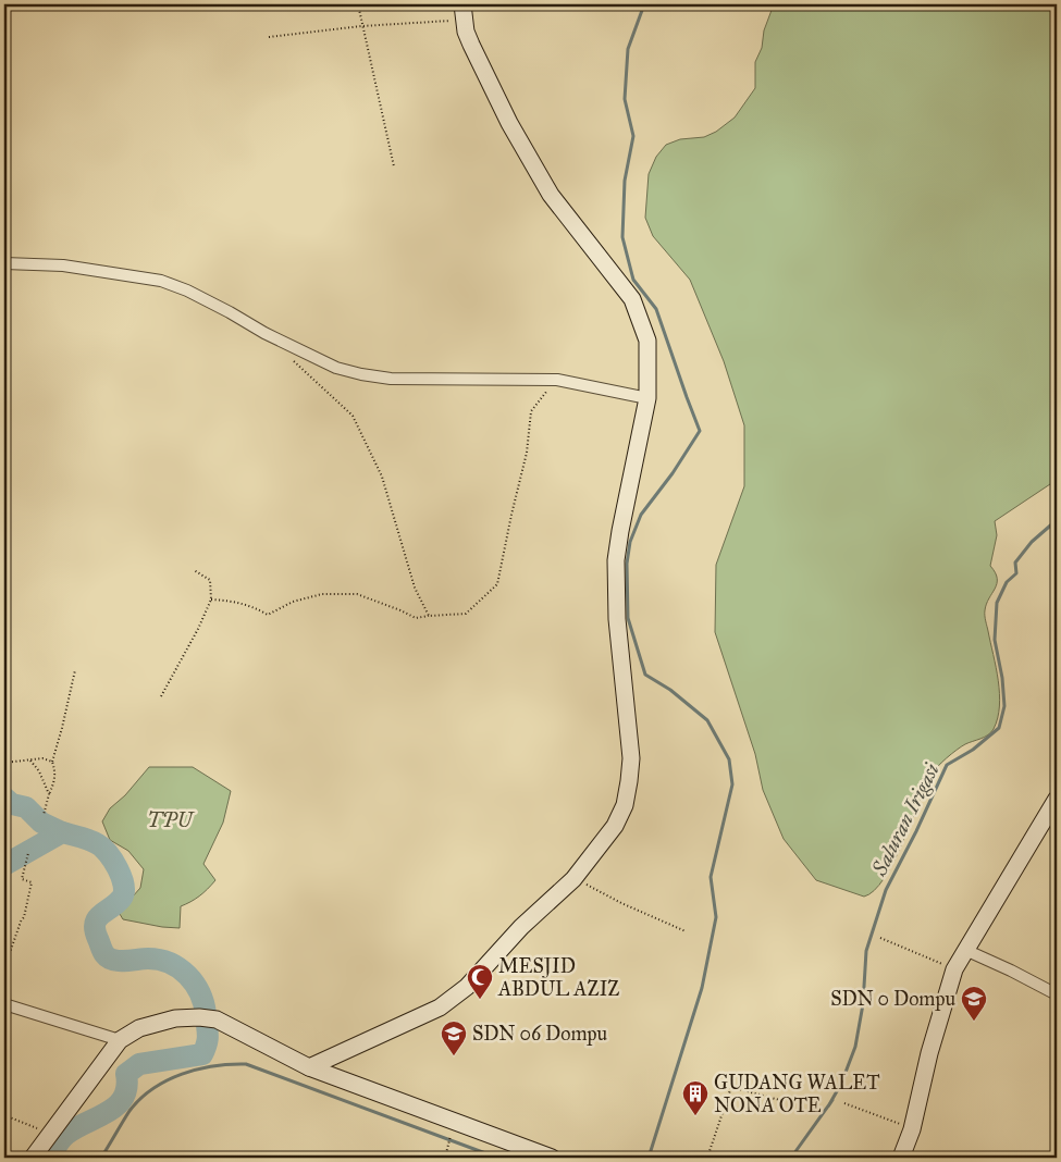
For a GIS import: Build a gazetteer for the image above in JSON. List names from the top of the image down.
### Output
{
  "water": ["Saluran Irigasi"],
  "parks": ["TPU"],
  "places": {
    "mosque": ["MESJID ABDUL AZIZ"],
    "school or university": ["SDN 0 Dompu", "SDN 06 Dompu"],
    "building": ["GUDANG WALET NONA OTE"]
  }
}
